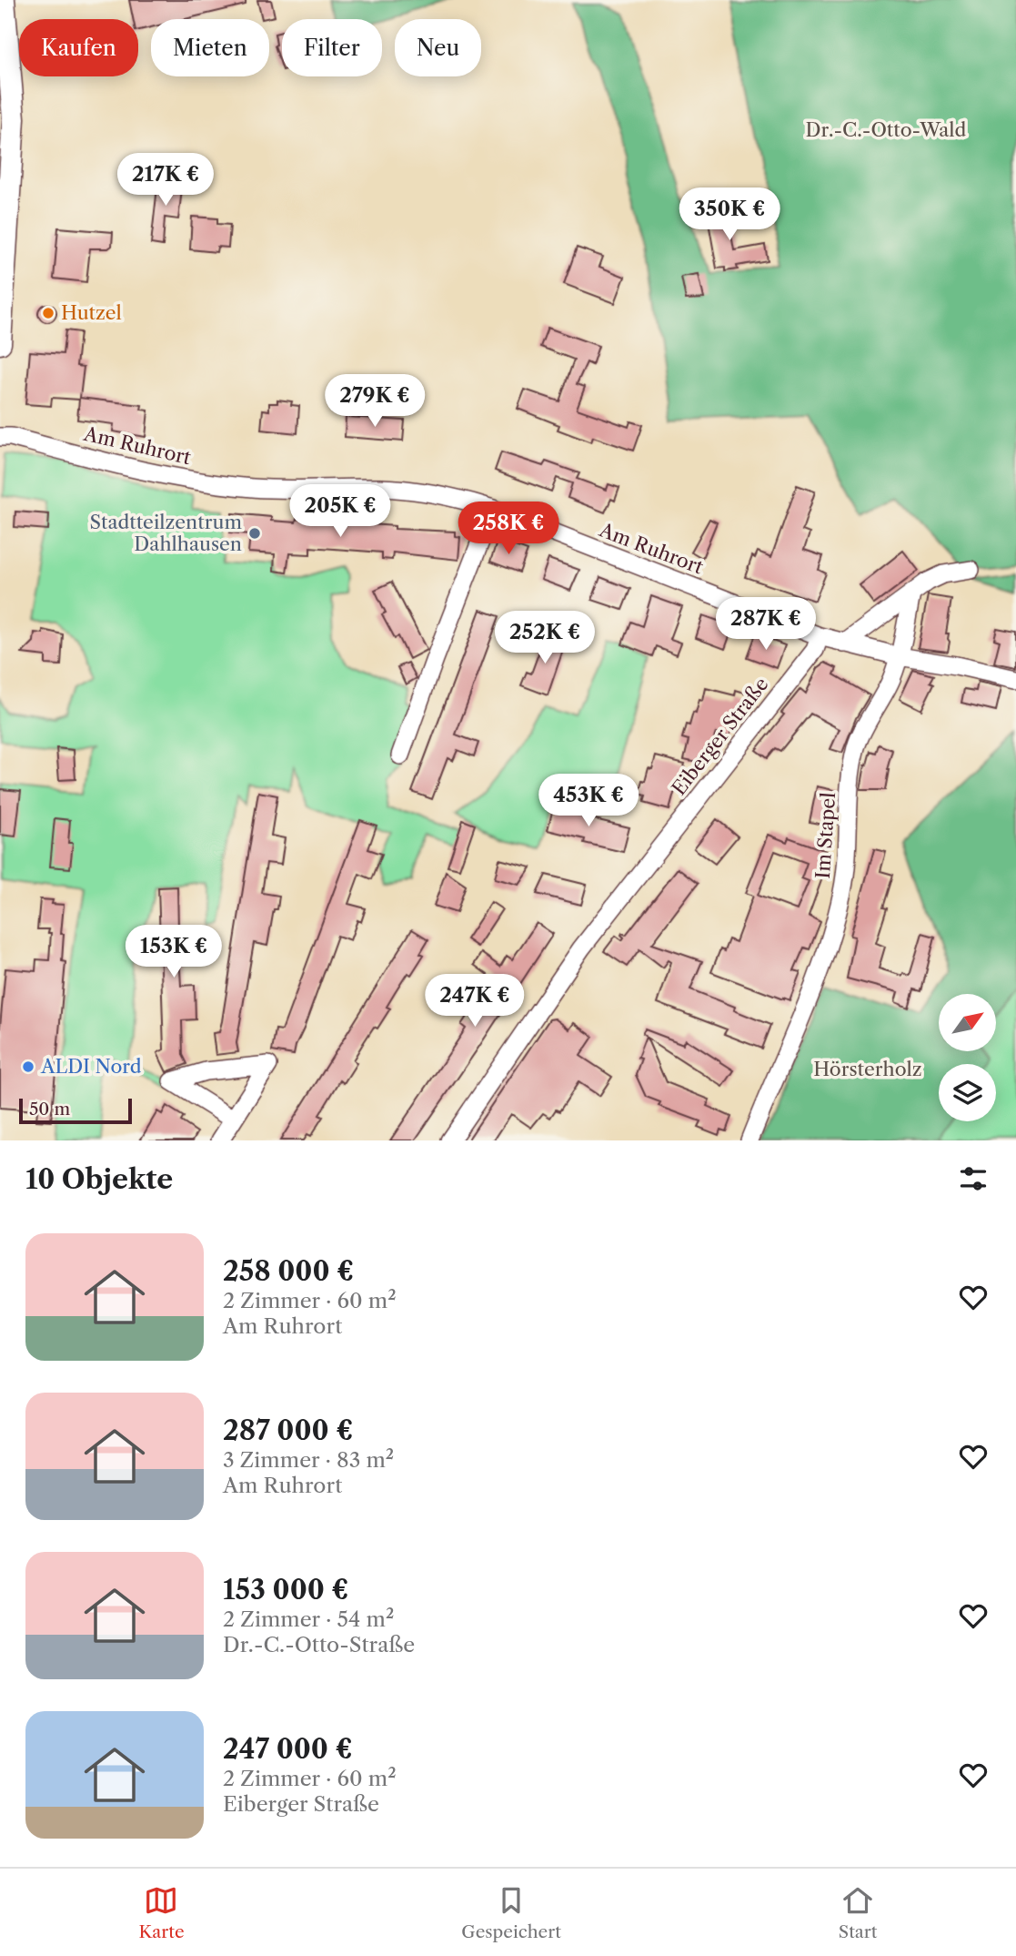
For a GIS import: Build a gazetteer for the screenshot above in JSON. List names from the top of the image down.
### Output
{
  "streets": {
    "street": ["Am Ruhrort", "Eiberger Straße", "Im Stapel"]
  },
  "crossings": [
    ["Am Ruhrort", "Eiberger Straße"],
    ["Am Ruhrort", "Im Stapel"]
  ],
  "parks": ["Dr.-C.-Otto-Wald", "Hörsterholz"],
  "places": ["Hutzel", "Stadtteilzentrum Dahlhausen", "ALDI Nord"],
  "scale_bar": "50 m",
  "north": "top right",
  "page": {
    "chip": [
      "Kaufen",
      "Mieten",
      "Filter",
      "Neu"
    ],
    "price": [
      "217K €",
      "350K €",
      "279K €",
      "205K €",
      "258K €",
      "287K €",
      "252K €",
      "453K €",
      "153K €",
      "247K €"
    ],
    "scale": "50 m",
    "heading": "10 Objekte",
    "list": [
      {
        "name": "258 000 €",
        "note": "2 Zimmer · 60 m² · Am Ruhrort"
      },
      {
        "name": "287 000 €",
        "note": "3 Zimmer · 83 m² · Am Ruhrort"
      },
      {
        "name": "153 000 €",
        "note": "2 Zimmer · 54 m² · Dr.-C.-Otto-Straße"
      },
      {
        "name": "247 000 €",
        "note": "2 Zimmer · 60 m² · Eiberger Straße"
      }
    ],
    "tabs": ["Karte", "Gespeichert", "Start"]
  }
}
